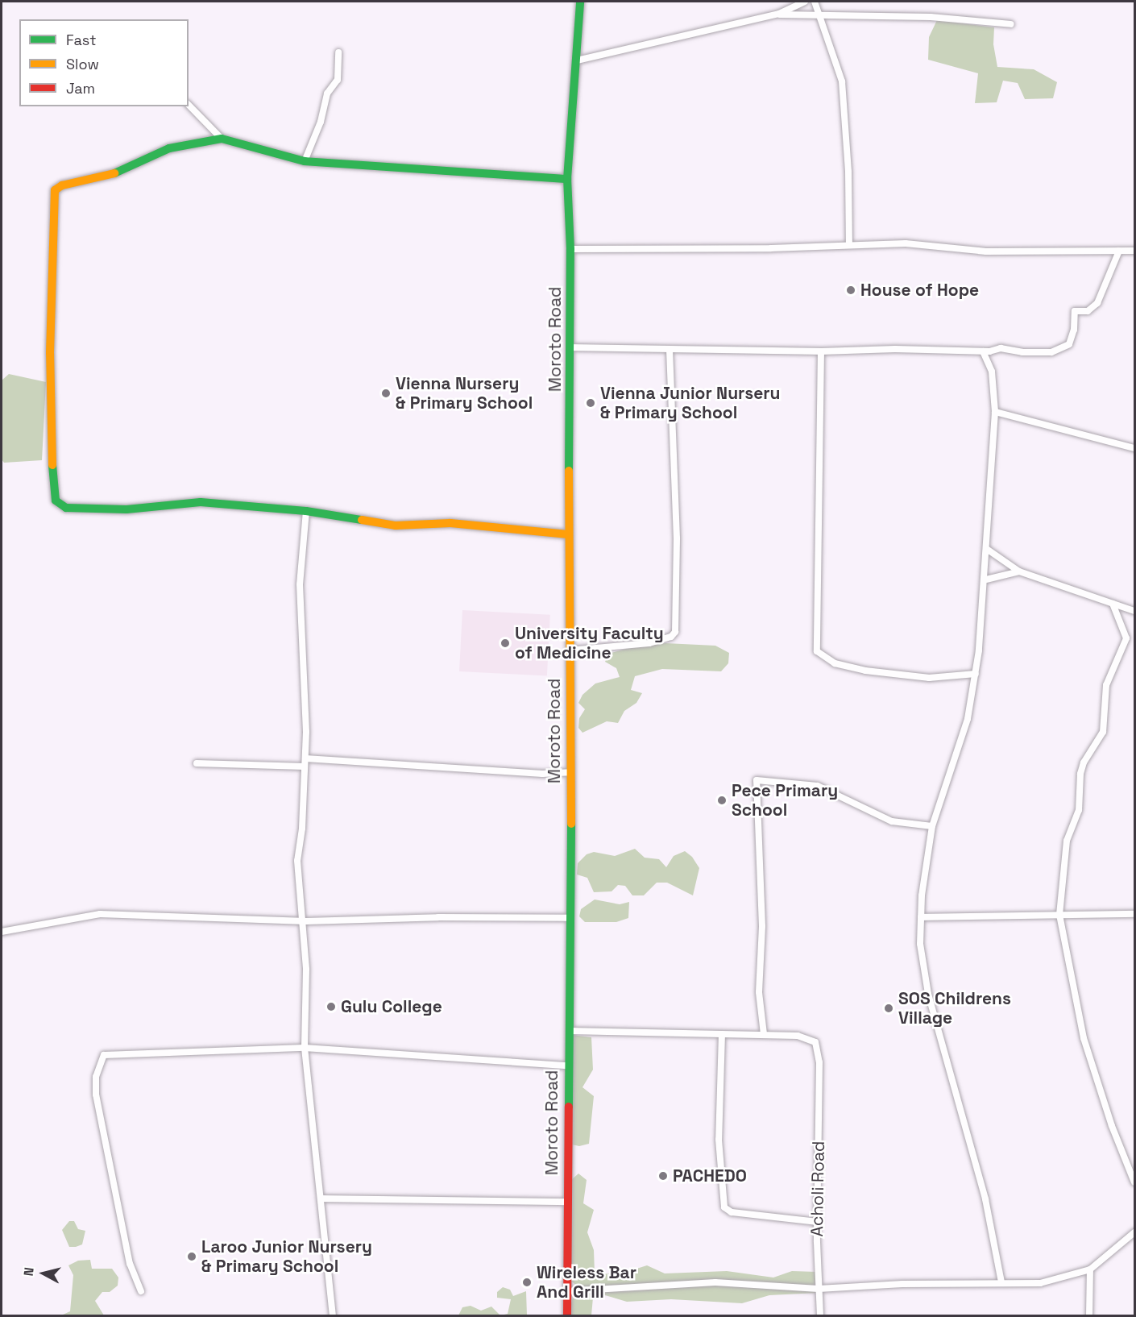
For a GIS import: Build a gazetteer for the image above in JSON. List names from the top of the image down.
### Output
{
  "streets": {
    "street": ["Moroto Road", "Acholi Road"]
  },
  "places": [
    "House of Hope",
    "Vienna Nursery & Primary School",
    "Vienna Junior Nurseru & Primary School",
    "University Faculty of Medicine",
    "Pece Primary School",
    "Gulu College",
    "SOS Childrens Village",
    "PACHEDO",
    "Laroo Junior Nursery & Primary School",
    "Wireless Bar And Grill"
  ],
  "legend": ["Fast", "Slow", "Jam"],
  "north": "left"
}
